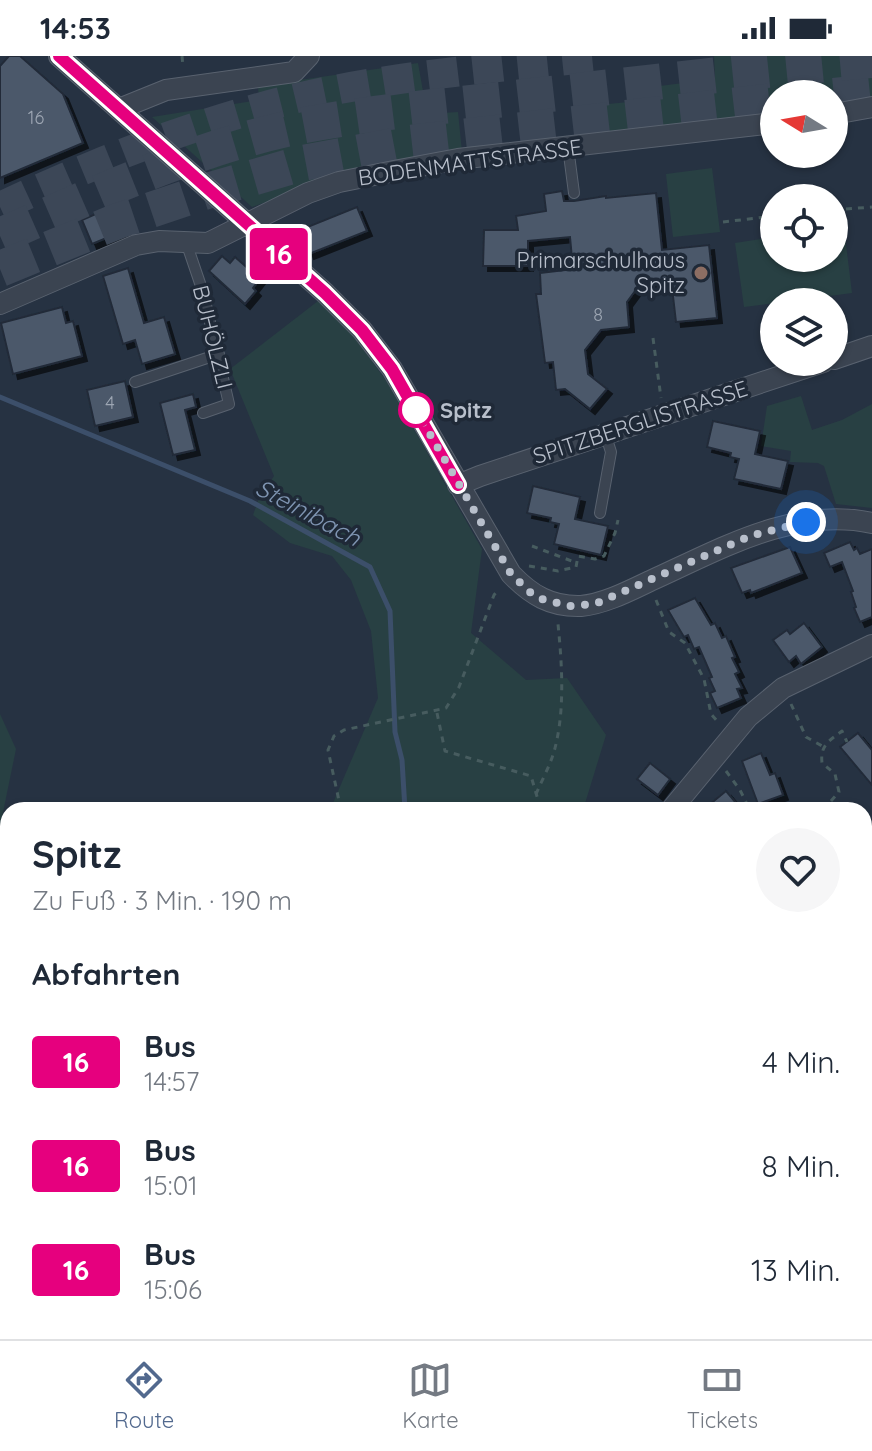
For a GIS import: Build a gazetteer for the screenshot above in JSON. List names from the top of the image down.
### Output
{
  "streets": {
    "street": ["BODENMATTSTRASSE", "SPITZBERGLISTRASSE"],
    "lane": ["BUHÖLZLI"]
  },
  "crossings": [
    ["BODENMATTSTRASSE", "BUHÖLZLI"]
  ],
  "water": ["Steinibach"],
  "places": ["Primarschulhaus Spitz", "Spitz"],
  "lines": ["bus line 16"],
  "house_numbers": ["16", "8", "4"],
  "north": "left",
  "page": {
    "status": "14:53",
    "on_map": "16",
    "heading": [
      ["Spitz", "Zu Fuß · 3 Min. · 190 m"],
      "Abfahrten"
    ],
    "list": [
      {
        "mark": "16",
        "name": "Bus",
        "note": "14:57",
        "value": "4 Min."
      },
      {
        "mark": "16",
        "name": "Bus",
        "note": "15:01",
        "value": "8 Min."
      },
      {
        "mark": "16",
        "name": "Bus",
        "note": "15:06",
        "value": "13 Min."
      }
    ],
    "tabs": ["Route", "Karte", "Tickets"]
  }
}
